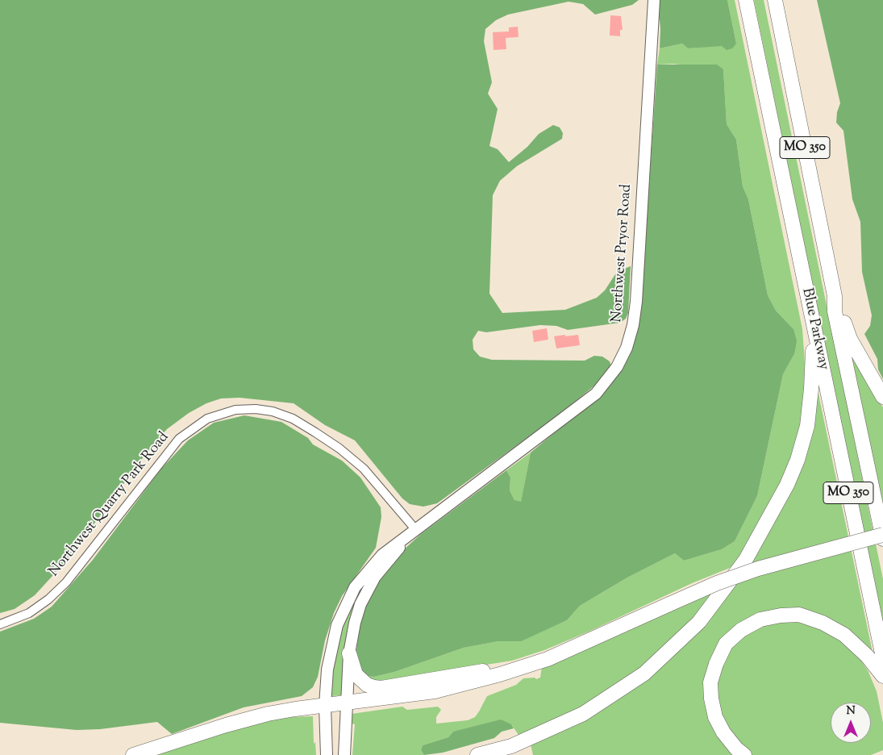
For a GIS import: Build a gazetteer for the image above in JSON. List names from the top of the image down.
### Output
{
  "streets": {
    "highway": ["MO 350", "Blue Parkway"],
    "main road": ["Northwest Pryor Road"],
    "street": ["Northwest Quarry Park Road"]
  },
  "crossings": [
    ["Northwest Pryor Road", "Northwest Quarry Park Road"]
  ],
  "north": "top"
}
